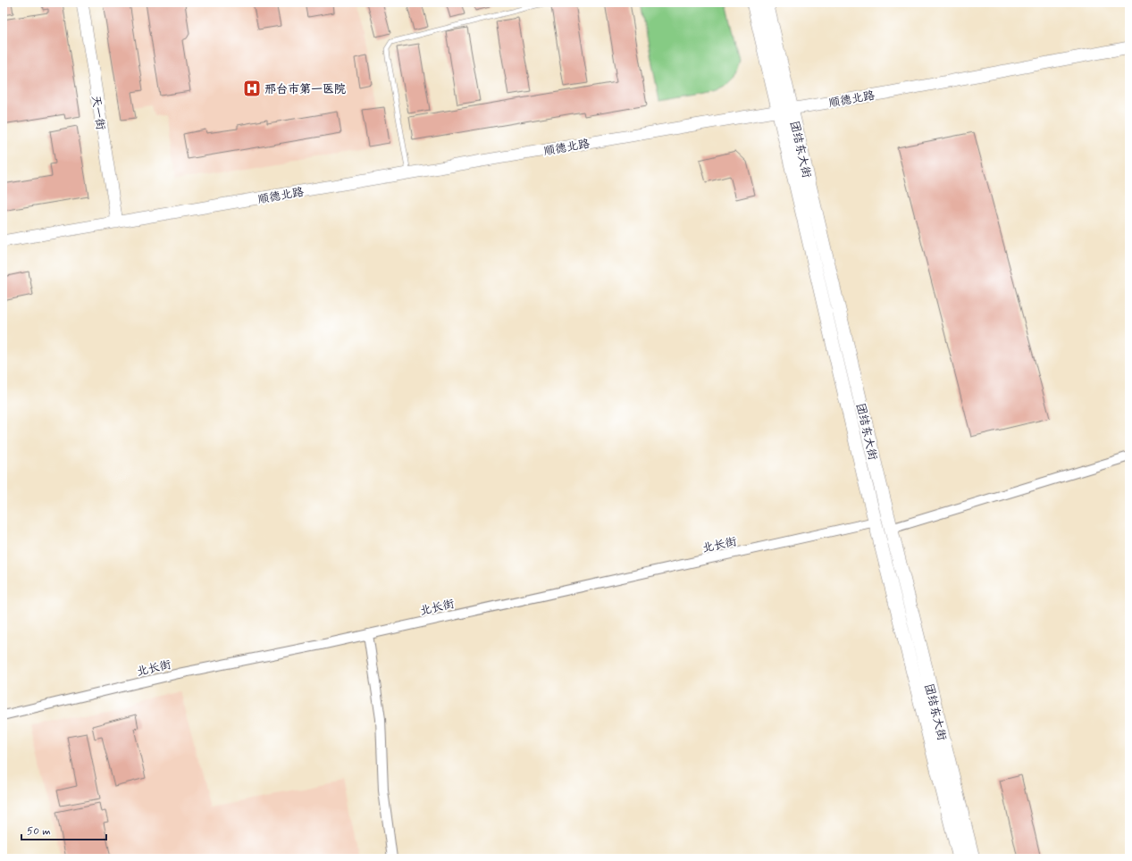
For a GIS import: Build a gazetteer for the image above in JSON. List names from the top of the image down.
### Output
{
  "streets": {
    "main road": ["团结东大街"],
    "street": ["顺德北路", "天一街", "北长街"]
  },
  "crossings": [
    ["顺德北路", "天一街"],
    ["顺德北路", "团结东大街"],
    ["团结东大街", "北长街"]
  ],
  "places": {
    "hospital": ["邢台市第一医院"]
  },
  "scale_bar": "50 m"
}
